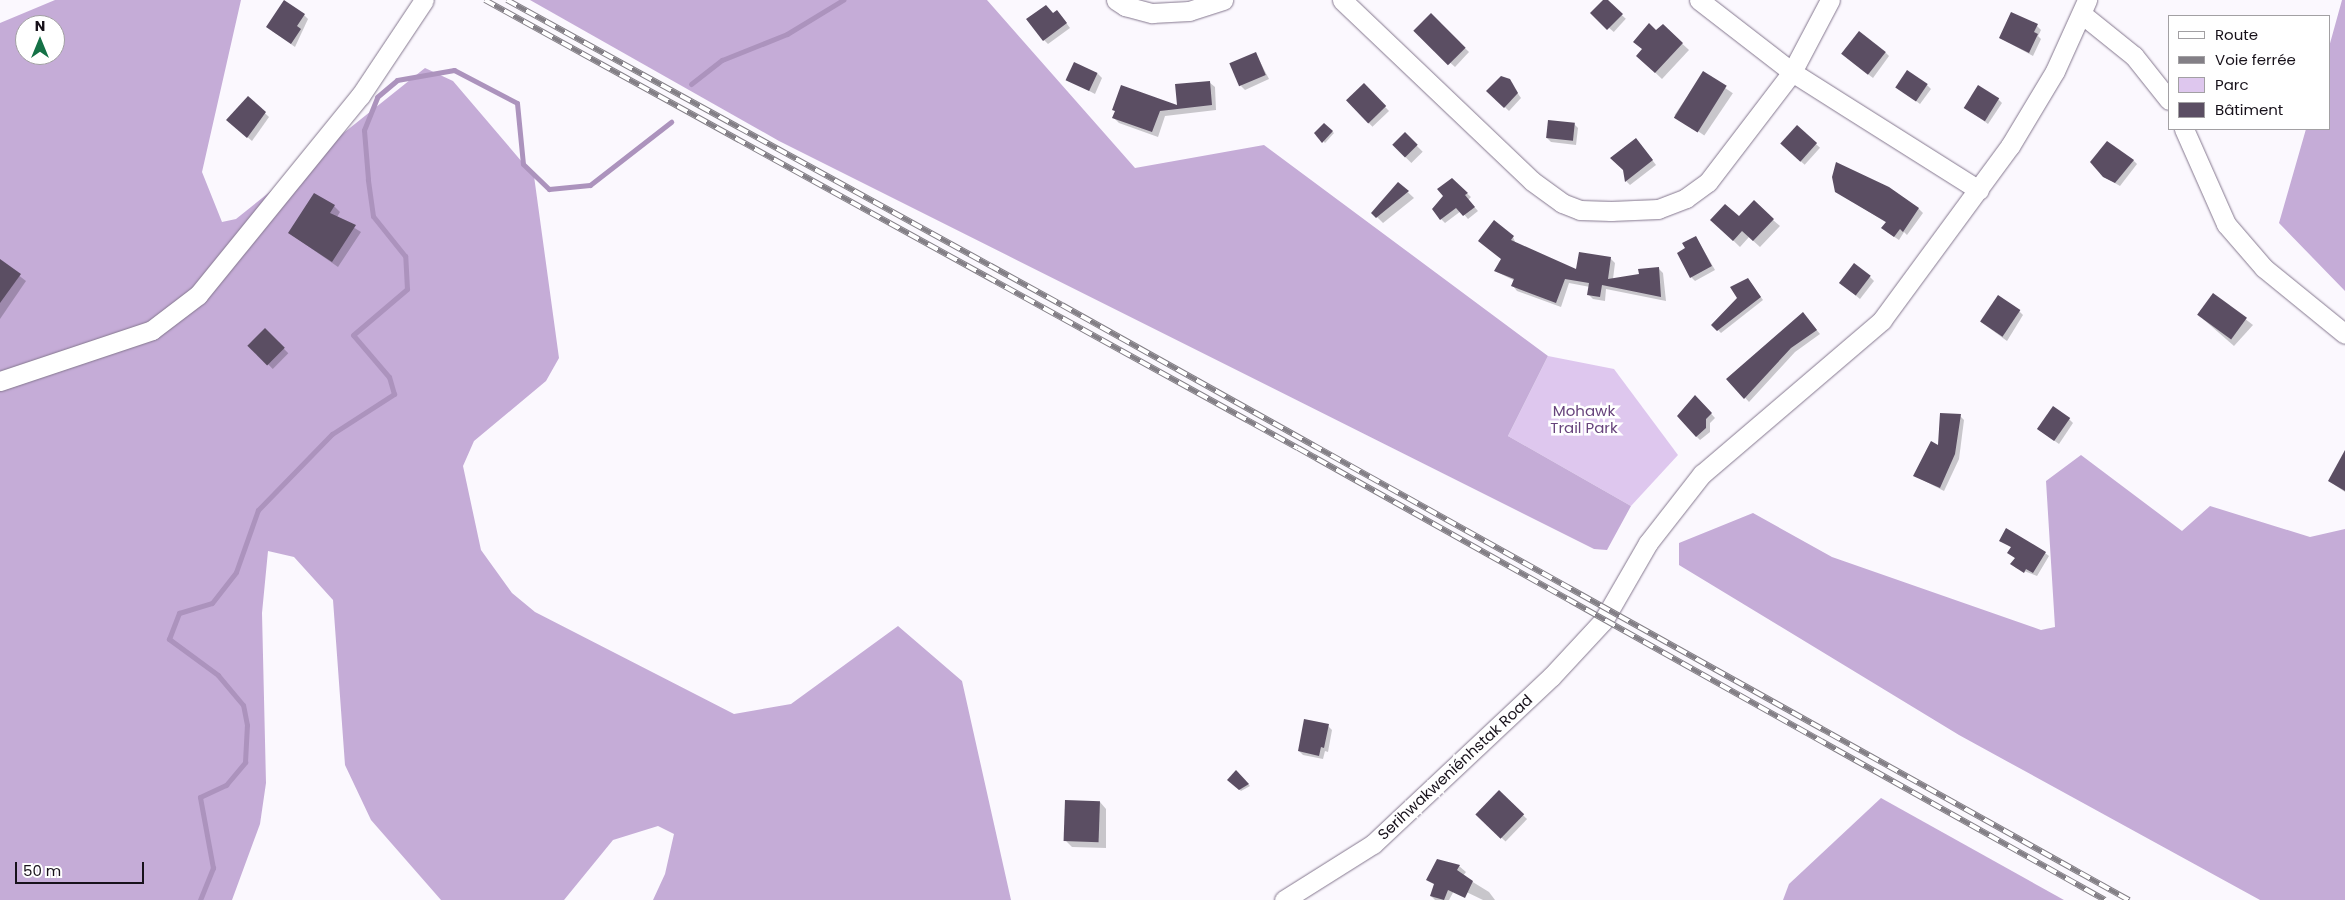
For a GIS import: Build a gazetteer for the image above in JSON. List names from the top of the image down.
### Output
{
  "streets": {
    "street": ["Serihwakweniénhstak Road"]
  },
  "parks": ["Mohawk Trail Park"],
  "legend": [
    "Route",
    "Voie ferrée",
    "Parc",
    "Bâtiment"
  ],
  "scale_bar": "50 m",
  "north": "top"
}
